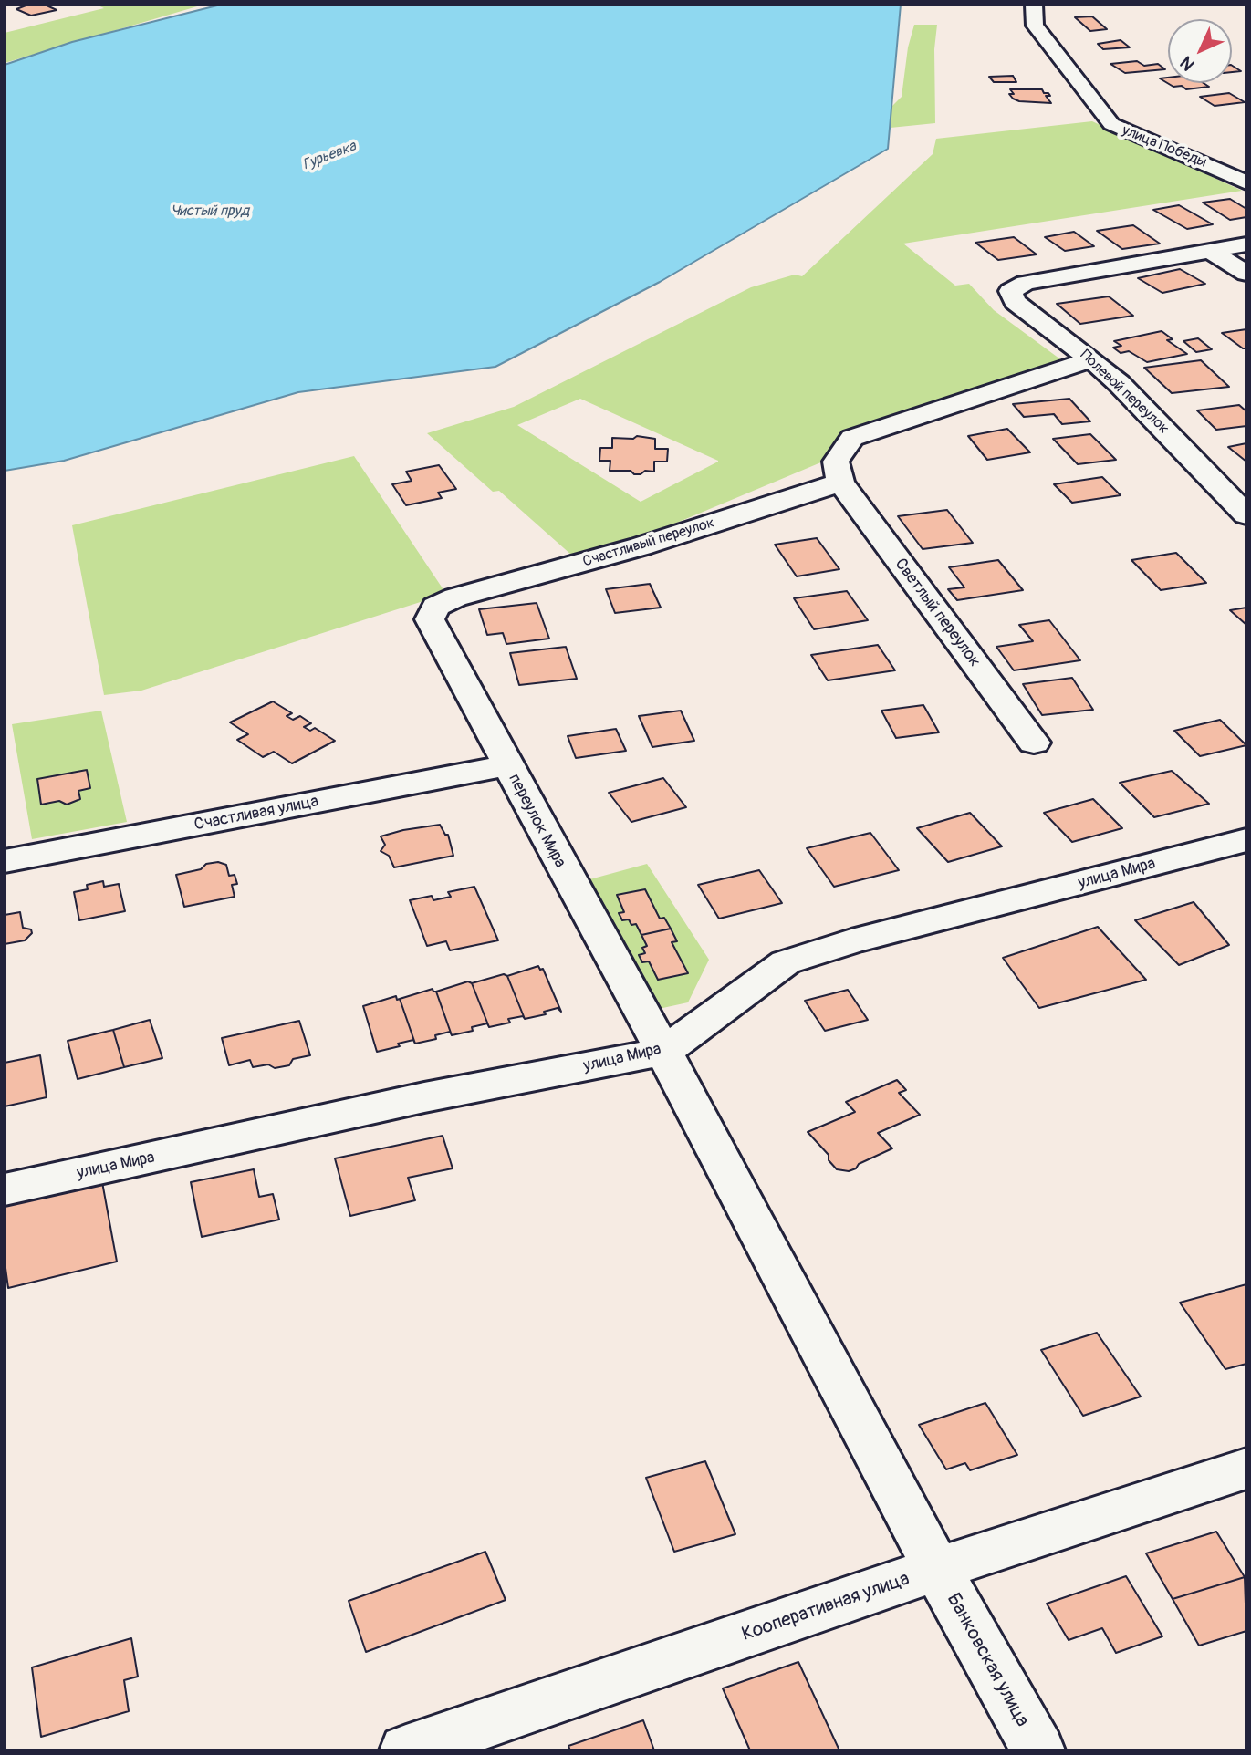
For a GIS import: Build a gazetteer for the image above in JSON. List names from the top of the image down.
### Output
{
  "streets": {
    "street": [
      "улица Победы",
      "Полевой переулок",
      "Счастливый переулок",
      "Светлый переулок",
      "Счастливая улица",
      "переулок Мира",
      "улица Мира",
      "Кооперативная улица",
      "Банковская улица"
    ]
  },
  "crossings": [
    ["Счастливый переулок", "Светлый переулок"],
    ["Счастливый переулок", "переулок Мира"],
    ["Счастливая улица", "переулок Мира"],
    ["переулок Мира", "улица Мира"],
    ["переулок Мира", "Кооперативная улица"],
    ["переулок Мира", "Банковская улица"],
    ["Кооперативная улица", "Банковская улица"]
  ],
  "water": ["Гурьевка", "Чистый пруд"],
  "north": "bottom left"
}
